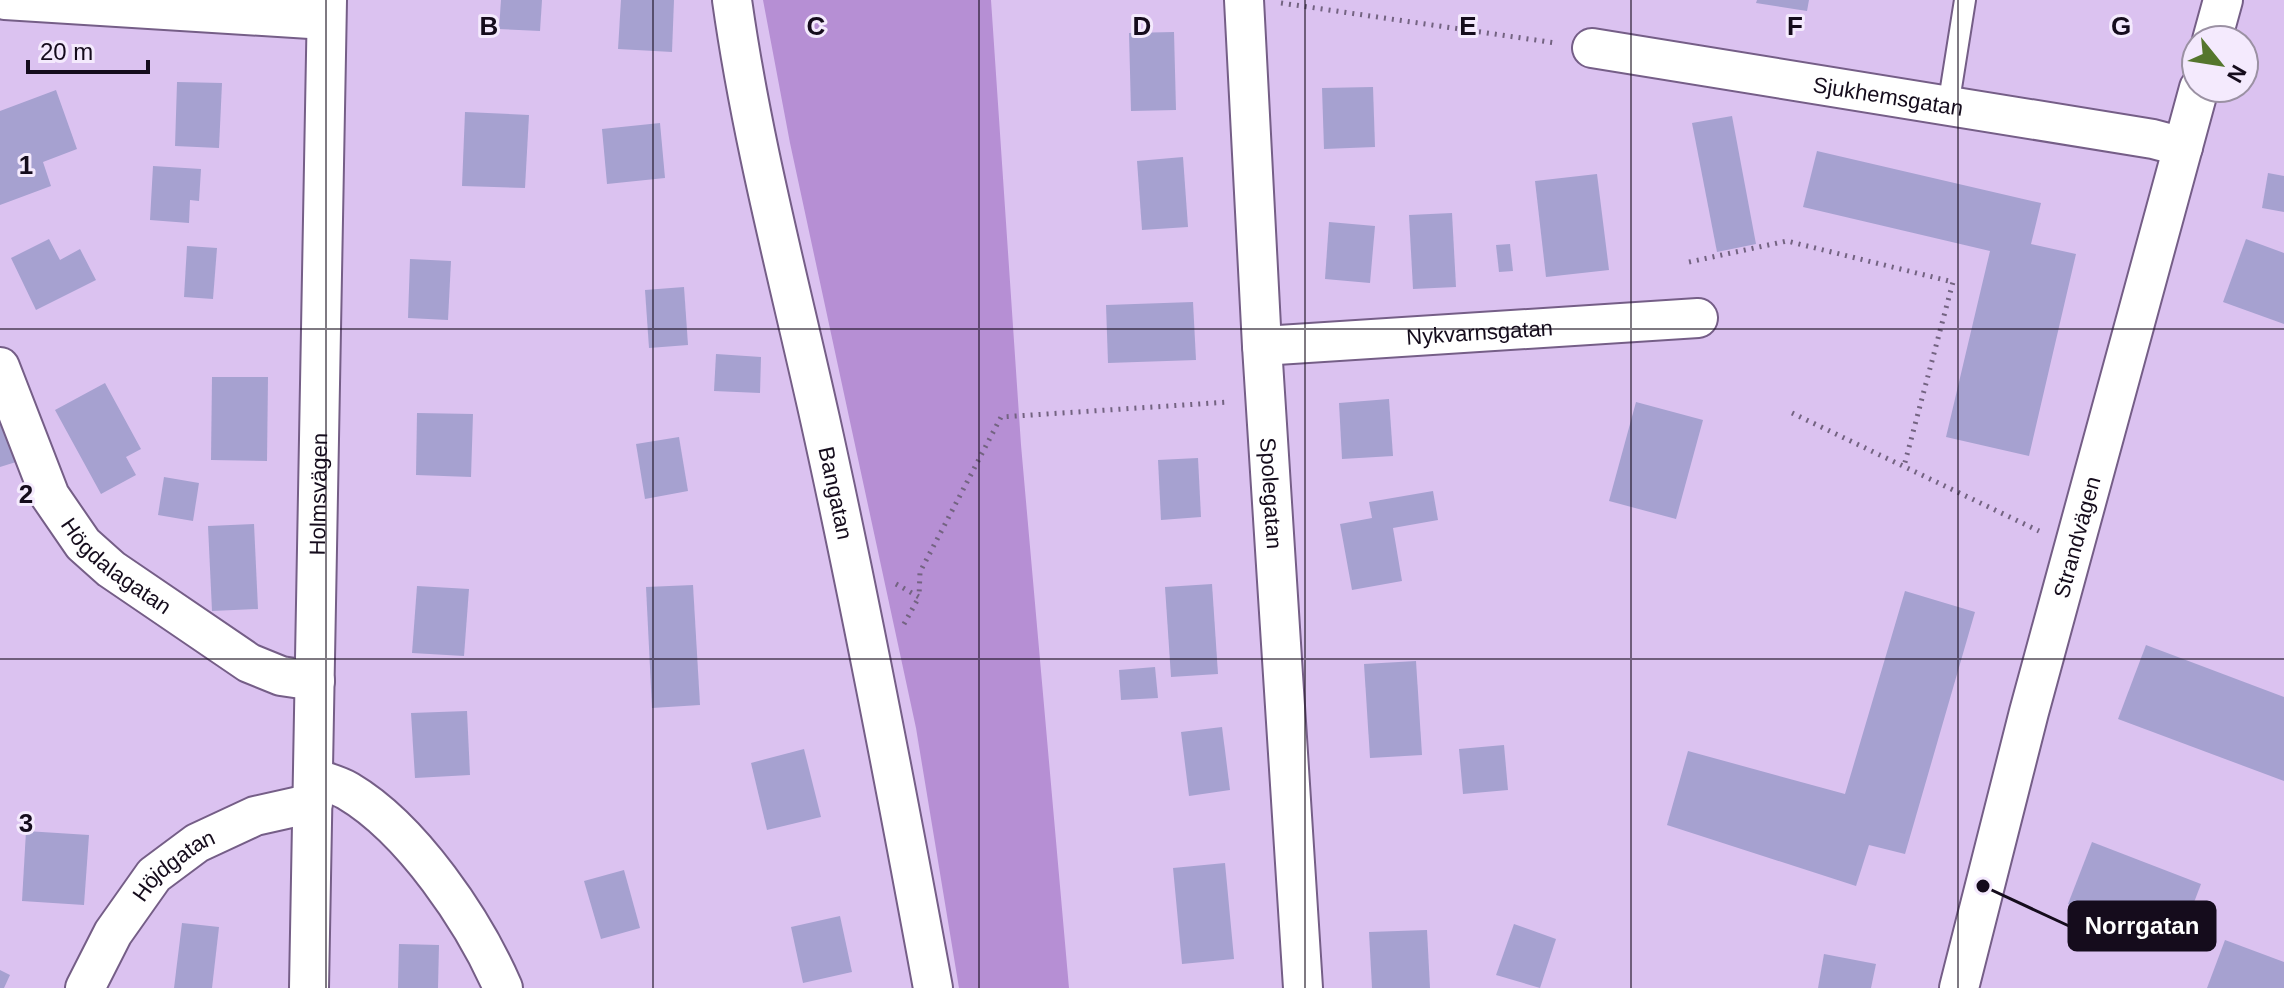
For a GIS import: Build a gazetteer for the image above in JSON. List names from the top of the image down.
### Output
{
  "streets": {
    "street": [
      "Sjukhemsgatan",
      "Nykvarnsgatan",
      "Bangatan",
      "Holmsvägen",
      "Spolegatan",
      "Strandvägen",
      "Högdalagatan",
      "Höjdgatan"
    ]
  },
  "crossings": [
    ["Sjukhemsgatan", "Strandvägen"],
    ["Nykvarnsgatan", "Spolegatan"],
    ["Holmsvägen", "Högdalagatan"],
    ["Holmsvägen", "Höjdgatan"]
  ],
  "places": ["Norrgatan"],
  "scale_bar": "20 m",
  "north": "bottom right",
  "grid": {
    "columns": [
      "B",
      "C",
      "D",
      "E",
      "F",
      "G"
    ],
    "rows": ["1", "2", "3"]
  }
}
